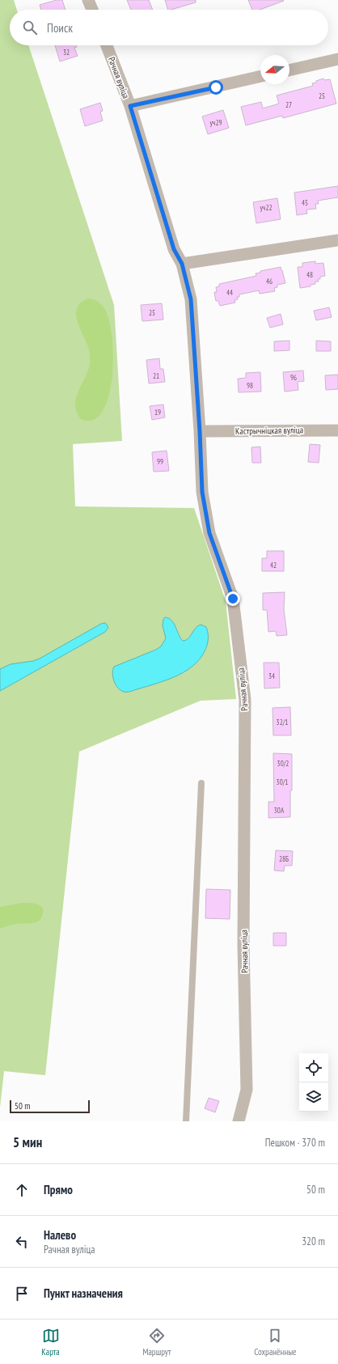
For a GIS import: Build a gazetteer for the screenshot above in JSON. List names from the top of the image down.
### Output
{
  "streets": {
    "street": ["Рачная вуліца", "Кастрычніцкая вуліца"]
  },
  "crossings": [
    ["Рачная вуліца", "Кастрычніцкая вуліца"]
  ],
  "house_numbers": [
    "32",
    "25",
    "27",
    "уч29",
    "45",
    "уч22",
    "48",
    "46",
    "44",
    "25",
    "21",
    "96",
    "98",
    "19",
    "99",
    "42",
    "34",
    "32/1",
    "30/2",
    "30/1",
    "30А",
    "28Б"
  ],
  "scale_bar": "50 m",
  "north": "left",
  "page": {
    "search": "Поиск",
    "scale": "50 m",
    "heading": ["5 мин", "Пешком · 370 m"],
    "list": [
      ["Прямо", "50 m"],
      ["Налево", "Рачная вуліца", "320 m"],
      "Пункт назначения"
    ],
    "nav": ["Карта", "Маршрут", "Сохранённые"]
  }
}
